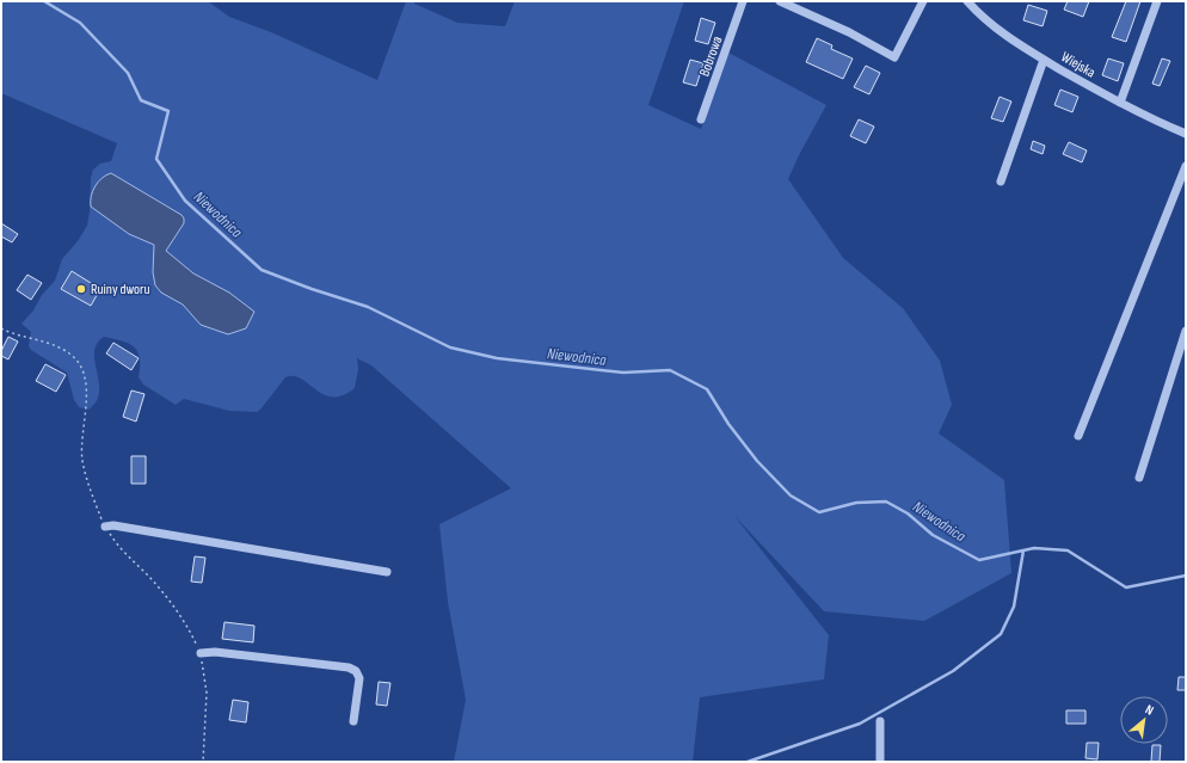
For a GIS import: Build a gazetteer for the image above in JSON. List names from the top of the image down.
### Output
{
  "streets": {
    "street": ["Bobrowa", "Wiejska"]
  },
  "water": ["Niewodnica"],
  "places": ["Ruiny dworu"],
  "north": "top right"
}
